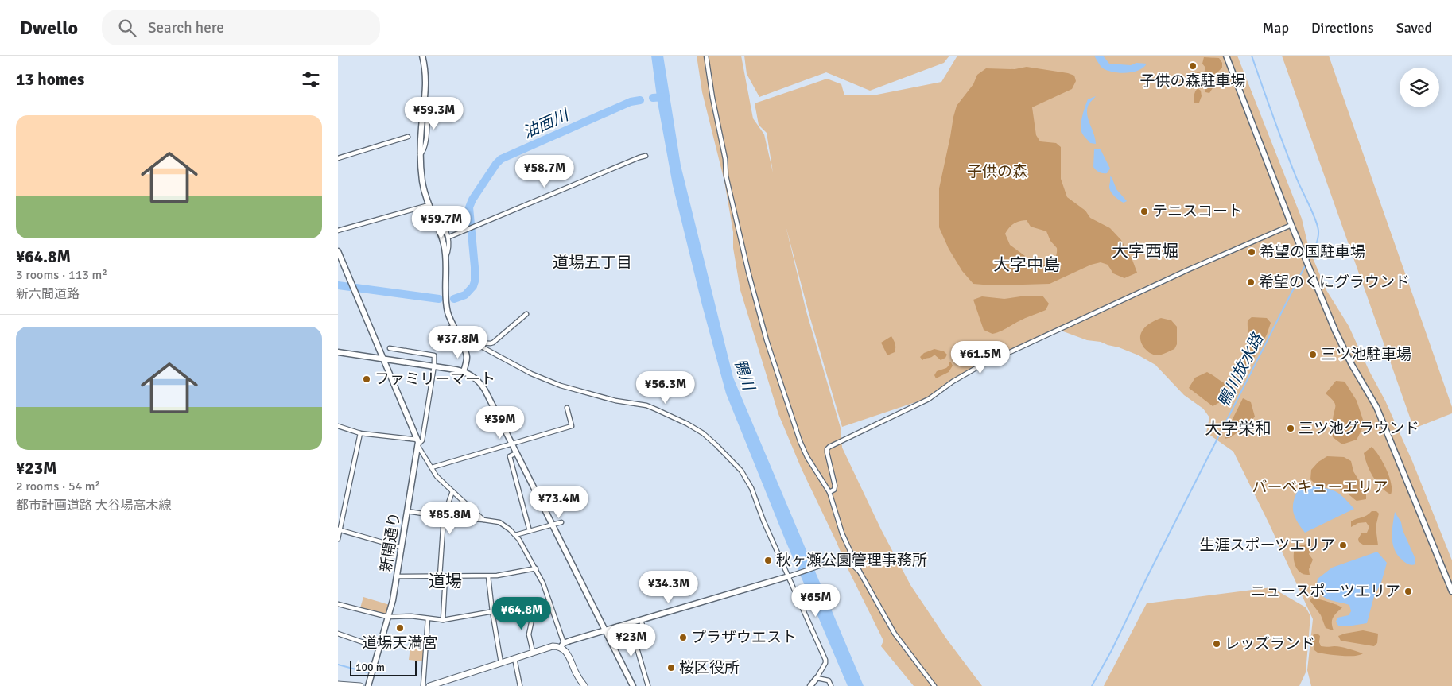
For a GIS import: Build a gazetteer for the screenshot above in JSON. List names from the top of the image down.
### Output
{
  "streets": {
    "street": ["新開通り"]
  },
  "districts": [
    "大字西堀",
    "道場五丁目",
    "大字中島",
    "大字栄和",
    "道場"
  ],
  "water": ["油面川", "鴨川放水路", "鴨川"],
  "parks": ["子供の森", "バーベキューエリア"],
  "places": [
    "子供の森駐車場",
    "テニスコート",
    "希望の国駐車場",
    "希望のくにグラウンド",
    "三ツ池駐車場",
    "ファミリーマート",
    "三ツ池グラウンド",
    "生涯スポーツエリア",
    "秋ヶ瀬公園管理事務所",
    "ニュースポーツエリア",
    "道場天満宮",
    "プラザウエスト",
    "レッズランド",
    "桜区役所"
  ],
  "scale_bar": "100 m",
  "page": {
    "header": "Dwello",
    "search": "Search here",
    "nav": ["Map", "Directions", "Saved"],
    "heading": "13 homes",
    "price": [
      "¥59.3M",
      "¥58.7M",
      "¥59.7M",
      "¥37.8M",
      "¥61.5M",
      "¥56.3M",
      "¥39M",
      "¥73.4M",
      "¥85.8M",
      "¥34.3M",
      "¥65M",
      "¥64.8M",
      "¥23M"
    ],
    "list": [
      {
        "name": "¥64.8M",
        "note": "3 rooms · 113 m² · 新六間道路"
      },
      {
        "name": "¥23M",
        "note": "2 rooms · 54 m² · 都市計画道路 大谷場高木線"
      }
    ],
    "scale": "100 m"
  }
}
